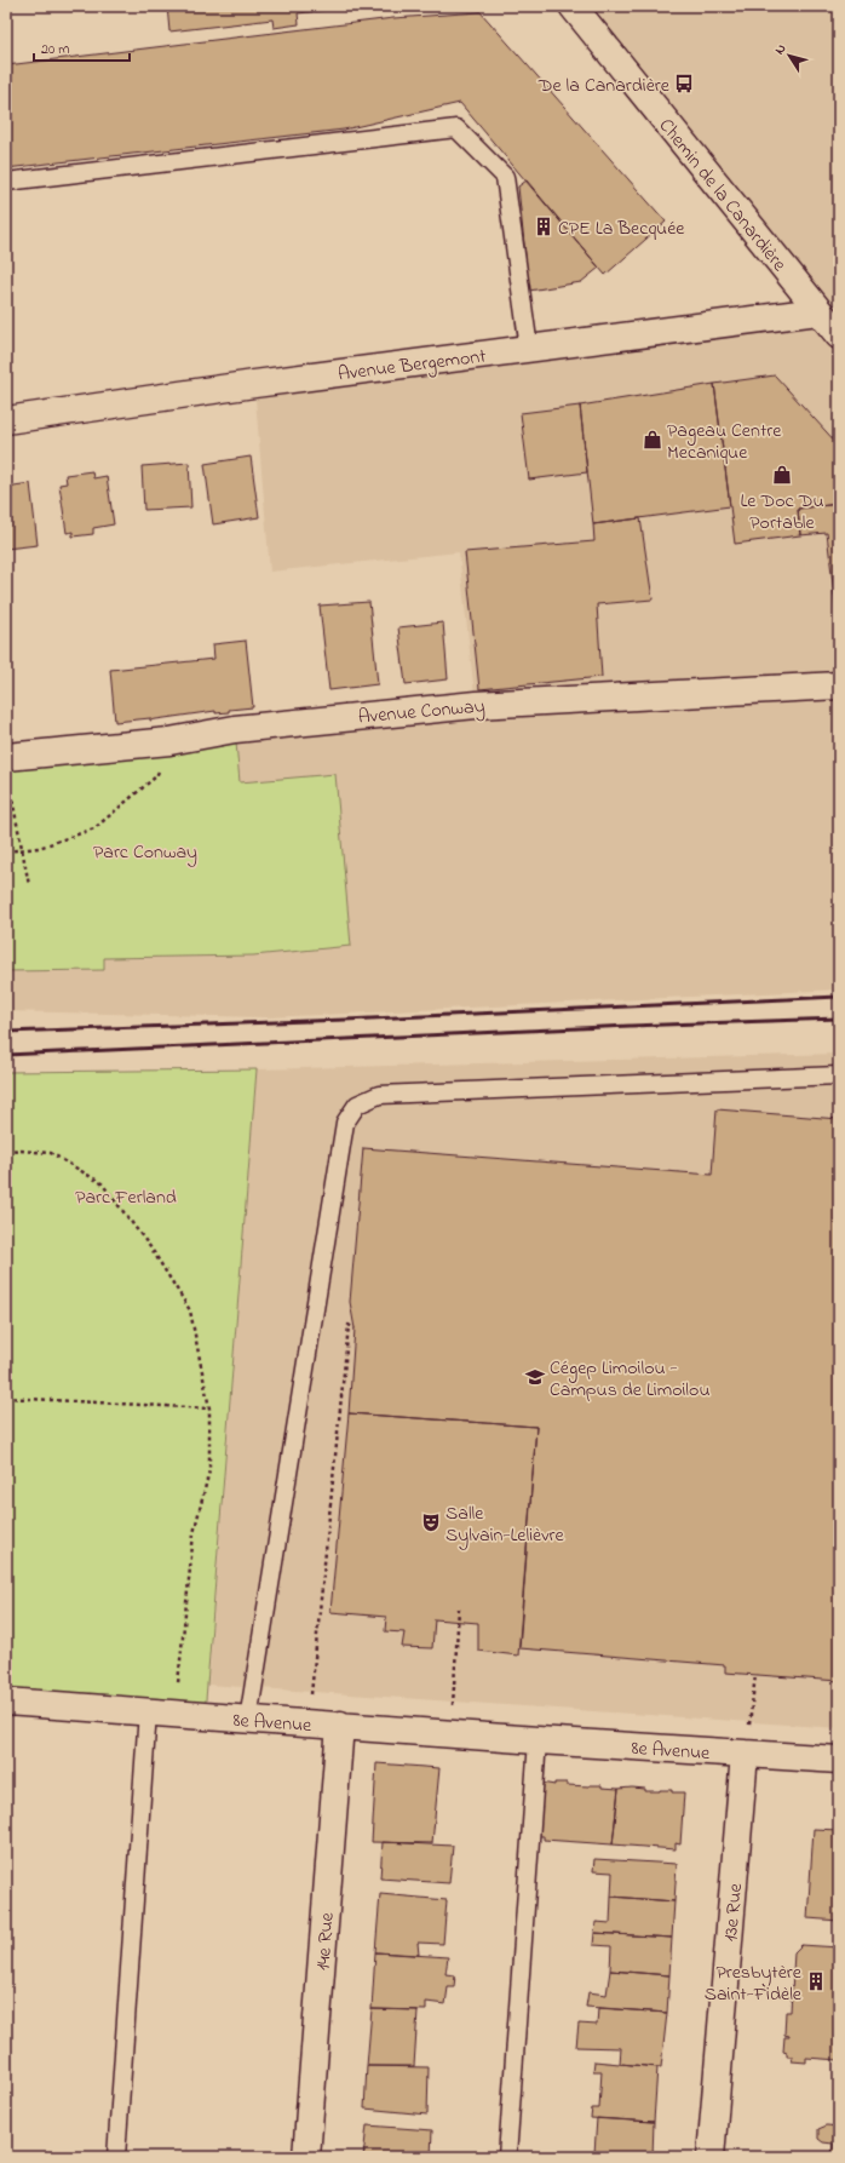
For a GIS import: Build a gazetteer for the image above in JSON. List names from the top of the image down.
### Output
{
  "streets": {
    "street": [
      "Chemin de la Canardière",
      "Avenue Bergemont",
      "Avenue Conway",
      "8e Avenue",
      "13e Rue",
      "14e Rue"
    ]
  },
  "crossings": [
    ["Chemin de la Canardière", "Avenue Bergemont"],
    ["8e Avenue", "13e Rue"],
    ["8e Avenue", "14e Rue"]
  ],
  "parks": ["Parc Conway", "Parc Ferland"],
  "places": {
    "bus stop": ["De la Canardière"],
    "building": ["CPE La Becquée", "Presbytère Saint-Fidèle"],
    "shop": ["Pageau Centre Mecanique", "Le Doc Du Portable"],
    "school or university": ["Cégep Limoilou - Campus de Limoilou"],
    "theatre": ["Salle Sylvain-Lelièvre"]
  },
  "scale_bar": "20 m",
  "north": "top left"
}
